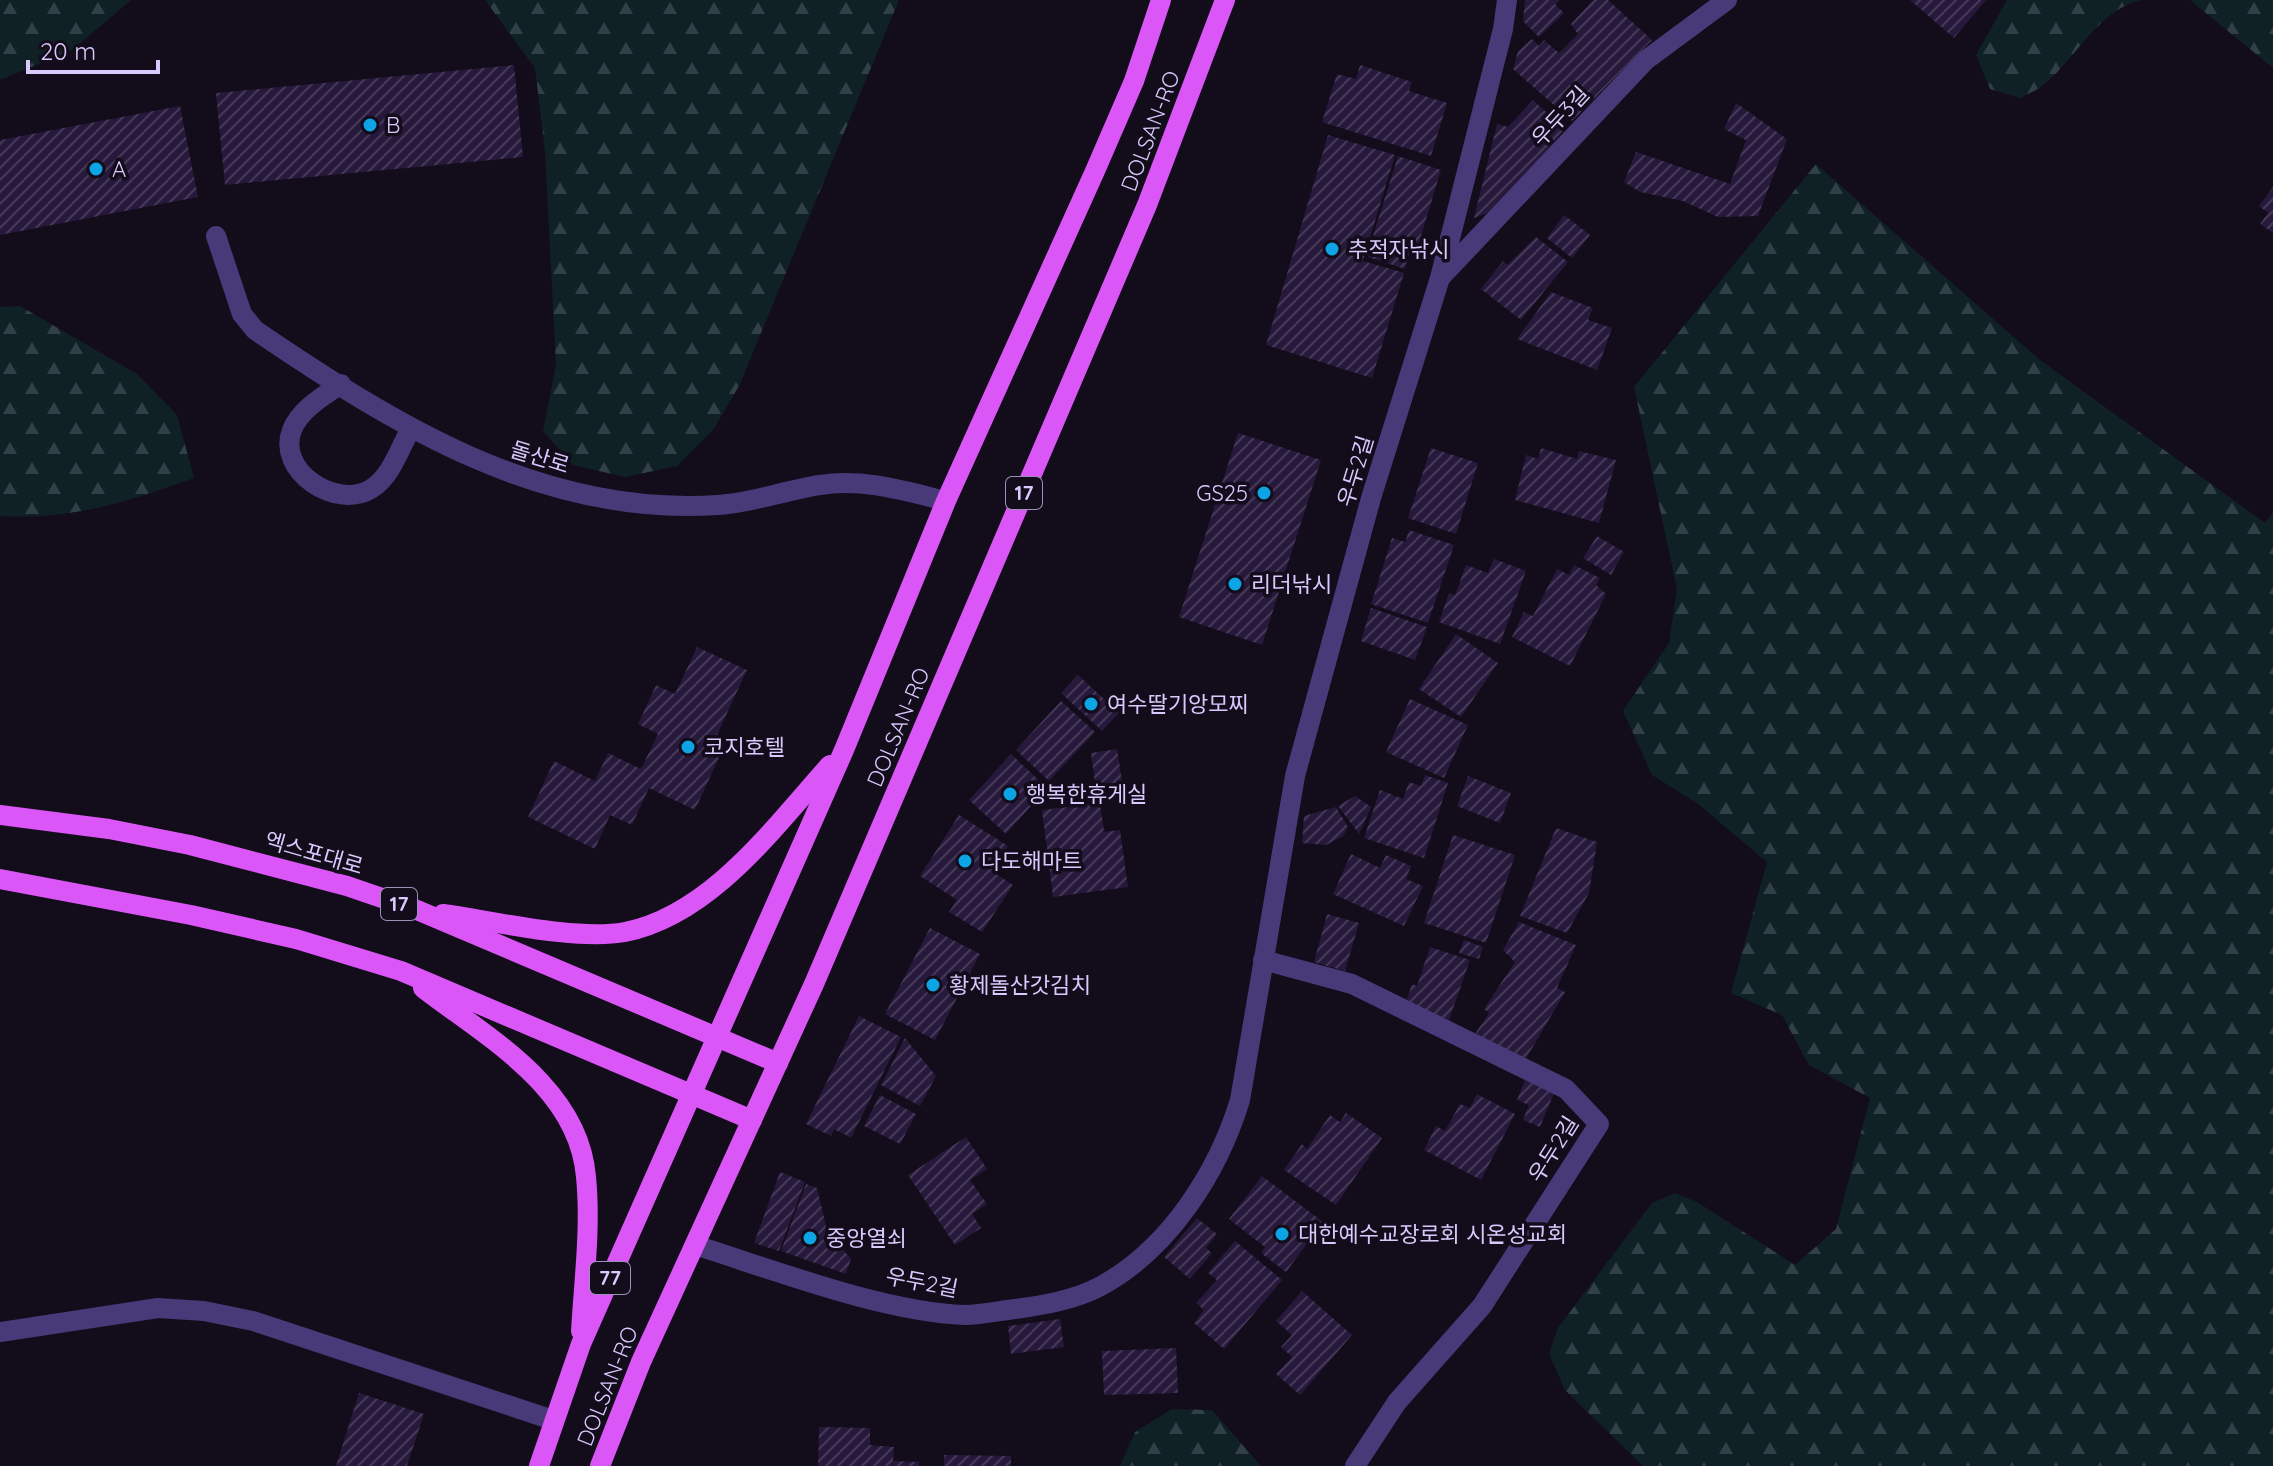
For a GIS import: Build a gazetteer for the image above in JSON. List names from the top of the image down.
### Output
{
  "streets": {
    "main road": [
      "DOLSAN-RO",
      "17",
      "엑스포대로",
      "77"
    ],
    "lane": ["우두3길", "돌산로", "우두2길"]
  },
  "crossings": [
    ["우두3길", "우두2길"],
    ["DOLSAN-RO", "돌산로"],
    ["DOLSAN-RO", "우두2길"],
    ["DOLSAN-RO", "엑스포대로"]
  ],
  "places": [
    "B",
    "A",
    "추적자낚시",
    "GS25",
    "리더낚시",
    "여수딸기앙모찌",
    "코지호텔",
    "행복한휴게실",
    "다도해마트",
    "황제돌산갓김치",
    "대한예수교장로회 시온성교회",
    "중앙열쇠"
  ],
  "scale_bar": "20 m"
}
